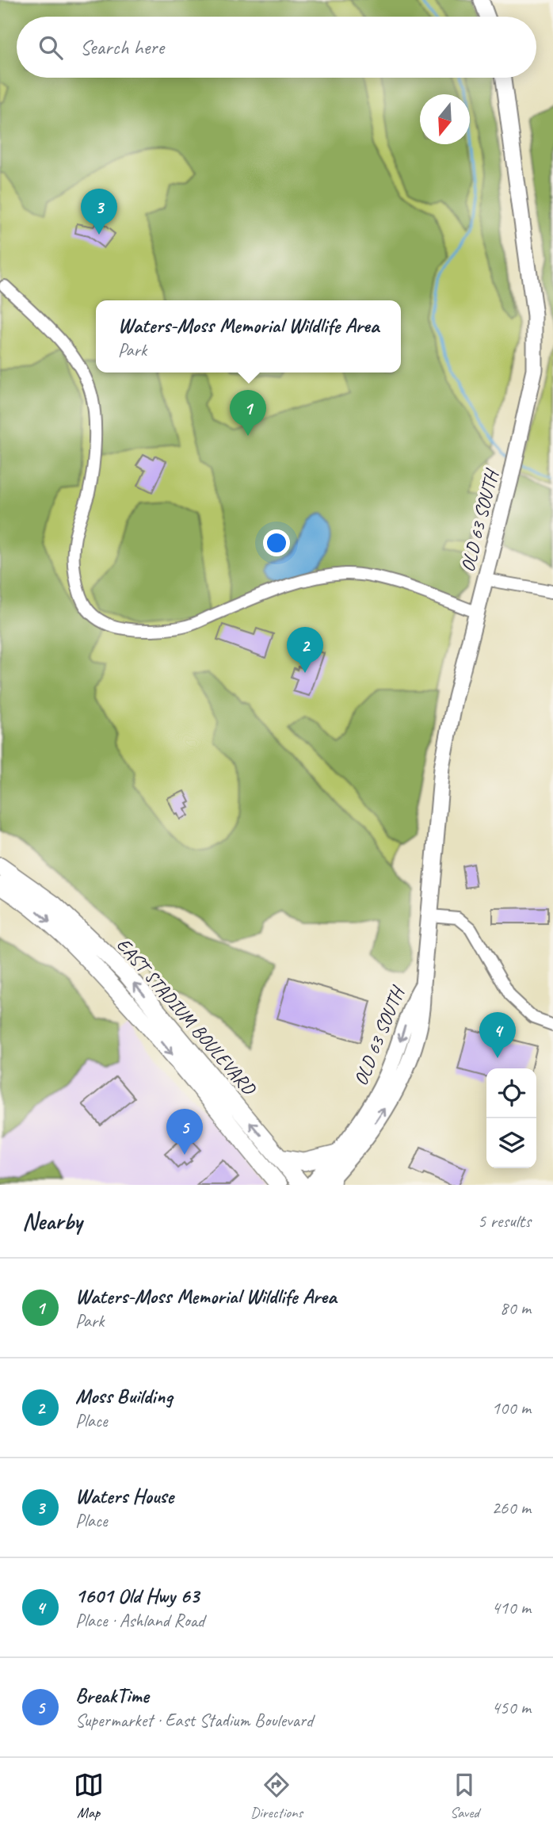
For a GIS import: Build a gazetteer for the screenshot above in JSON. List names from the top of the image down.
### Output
{
  "streets": {
    "main road": ["OLD 63 SOUTH", "EAST STADIUM BOULEVARD"]
  },
  "north": "bottom",
  "page": {
    "search": "Search here",
    "pins": [
      "3",
      "1",
      "2",
      "4",
      "5"
    ],
    "popup": ["Waters-Moss Memorial Wildlife Area", "Park"],
    "heading": ["Nearby", "5 results"],
    "list": [
      {
        "mark": "1",
        "name": "Waters-Moss Memorial Wildlife Area",
        "note": "Park",
        "value": "80 m"
      },
      {
        "mark": "2",
        "name": "Moss Building",
        "note": "Place",
        "value": "100 m"
      },
      {
        "mark": "3",
        "name": "Waters House",
        "note": "Place",
        "value": "260 m"
      },
      {
        "mark": "4",
        "name": "1601 Old Hwy 63",
        "note": "Place · Ashland Road",
        "value": "410 m"
      },
      {
        "mark": "5",
        "name": "BreakTime",
        "note": "Supermarket · East Stadium Boulevard",
        "value": "450 m"
      }
    ],
    "nav": ["Map", "Directions", "Saved"]
  }
}
